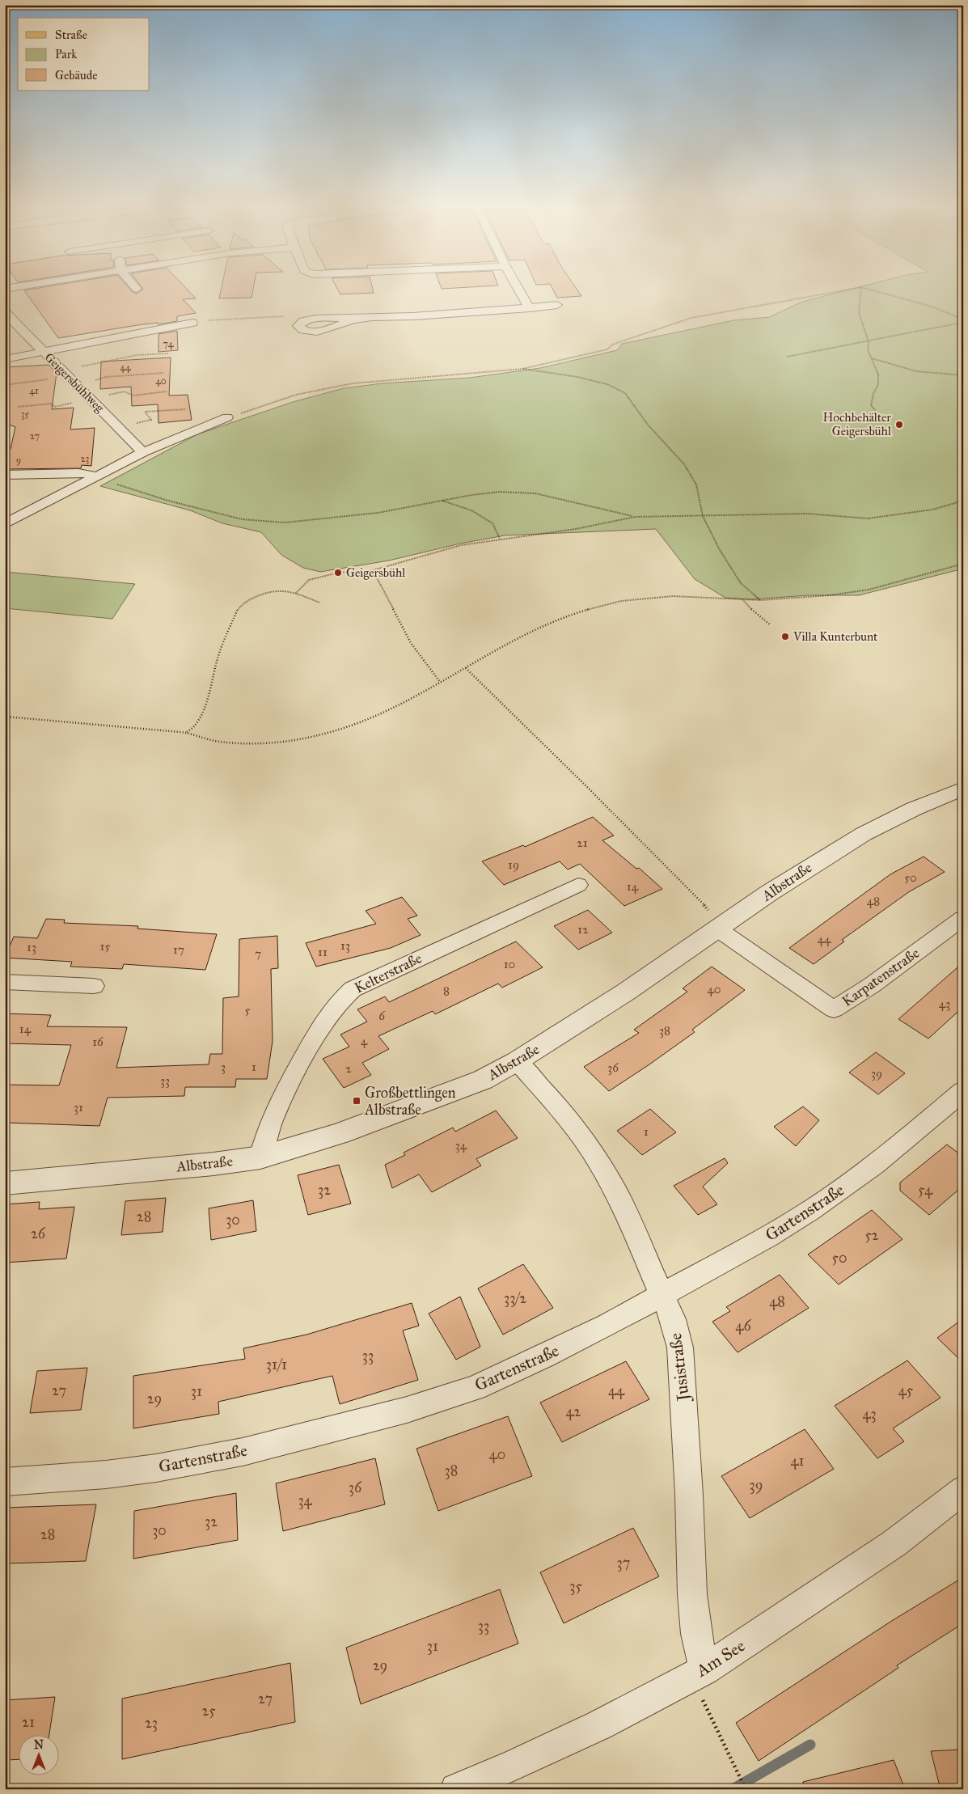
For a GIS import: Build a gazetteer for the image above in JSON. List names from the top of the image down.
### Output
{
  "streets": {
    "street": [
      "Geigersbühlweg",
      "Albstraße",
      "Kelterstraße",
      "Karpatenstraße",
      "Gartenstraße",
      "Jusistraße",
      "Am See"
    ]
  },
  "crossings": [
    ["Albstraße", "Kelterstraße"],
    ["Albstraße", "Karpatenstraße"],
    ["Albstraße", "Jusistraße"],
    ["Gartenstraße", "Jusistraße"],
    ["Jusistraße", "Am See"]
  ],
  "places": {
    "other": ["Hochbehälter Geigersbühl", "Geigersbühl", "Villa Kunterbunt"],
    "transit": ["Großbettlingen Albstraße"]
  },
  "house_numbers": [
    "74",
    "44",
    "40",
    "41",
    "35",
    "27",
    "23",
    "9",
    "21",
    "19",
    "50",
    "14",
    "48",
    "12",
    "44",
    "13",
    "15",
    "13",
    "17",
    "11",
    "7",
    "10",
    "40",
    "8",
    "43",
    "5",
    "6",
    "14",
    "38",
    "4",
    "16",
    "3",
    "1",
    "36",
    "2",
    "39",
    "33",
    "31",
    "1",
    "34",
    "32",
    "54",
    "28",
    "30",
    "26",
    "52",
    "50",
    "33/2",
    "48",
    "46",
    "33",
    "31/1",
    "27",
    "44",
    "45",
    "31",
    "29",
    "42",
    "43",
    "40",
    "41",
    "38",
    "39",
    "36",
    "34",
    "32",
    "30",
    "28",
    "37",
    "35",
    "33",
    "31",
    "29",
    "27",
    "25",
    "21",
    "23"
  ],
  "legend": ["Straße", "Park", "Gebäude"],
  "north": "top"
}
